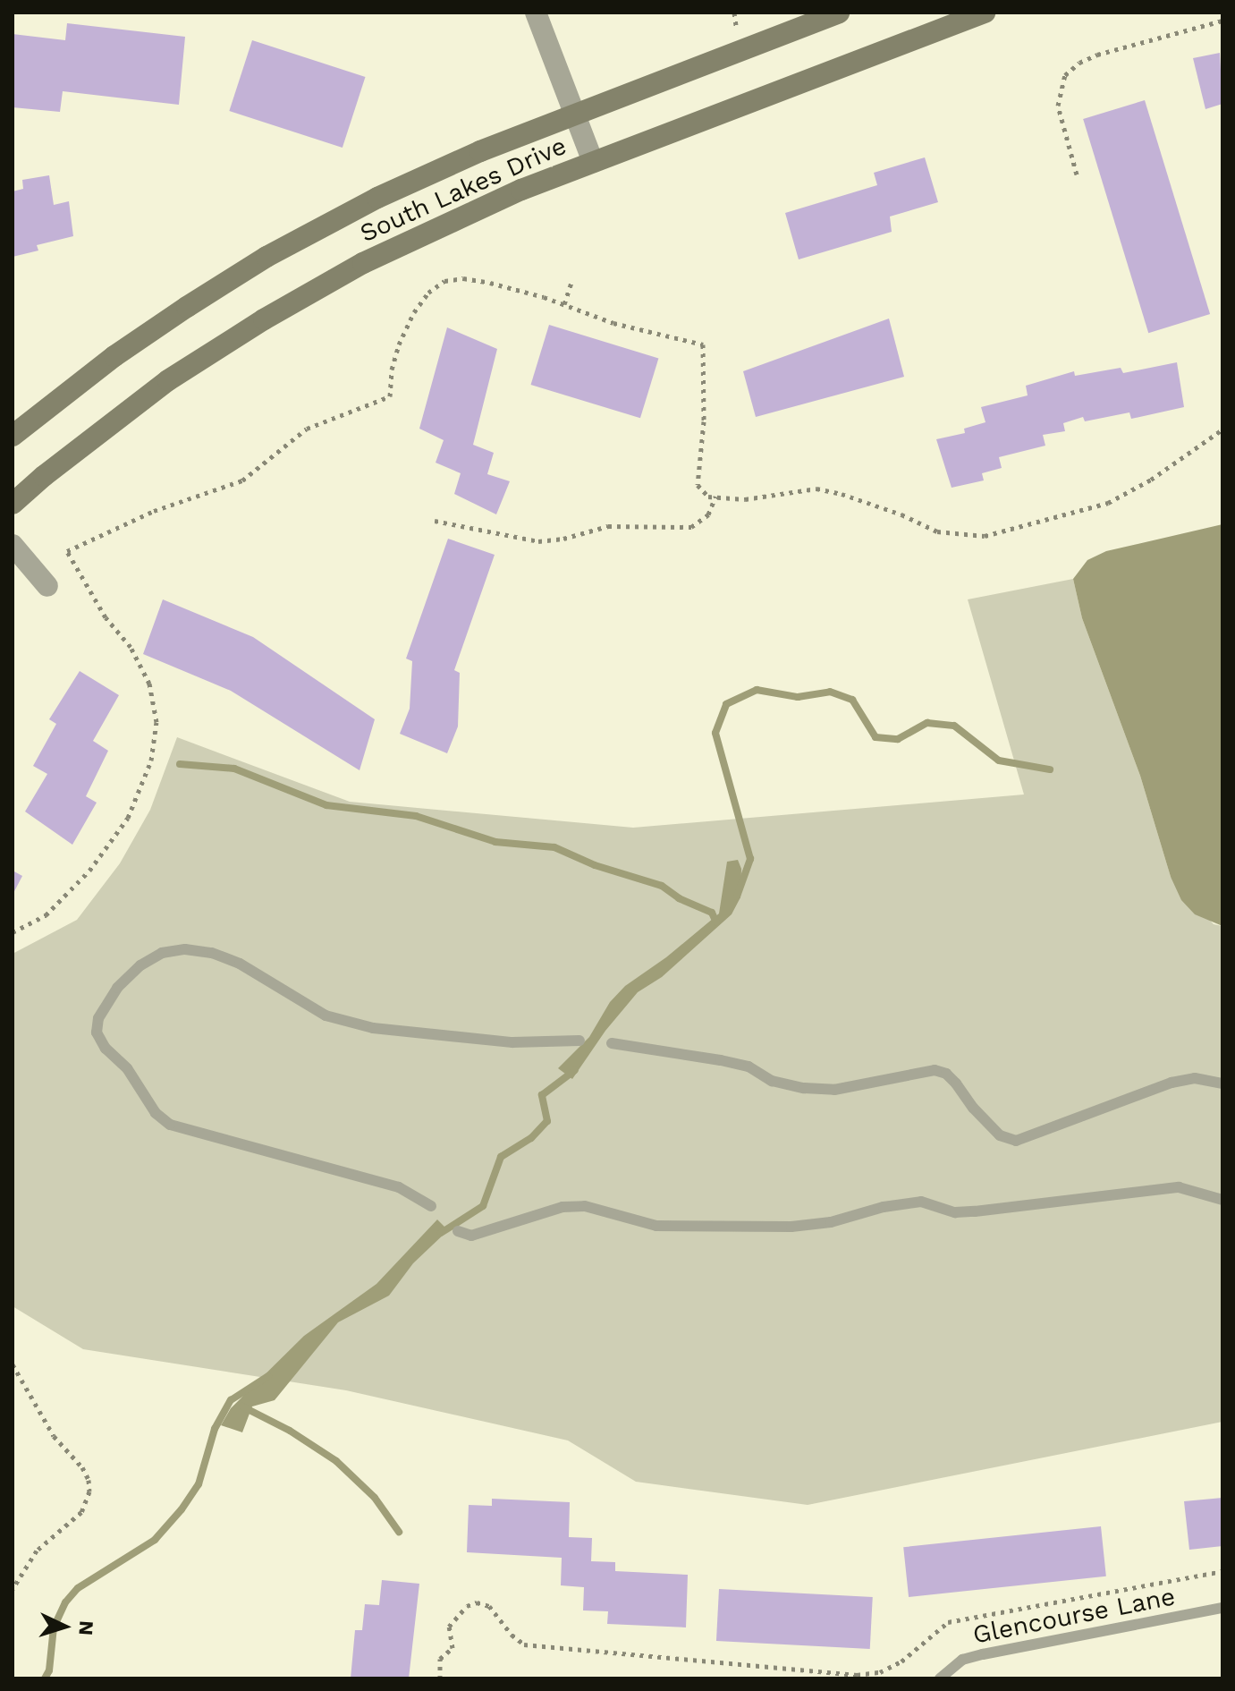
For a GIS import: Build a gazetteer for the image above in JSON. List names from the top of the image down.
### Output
{
  "streets": {
    "main road": ["South Lakes Drive"],
    "lane": ["Glencourse Lane"]
  },
  "north": "right"
}
